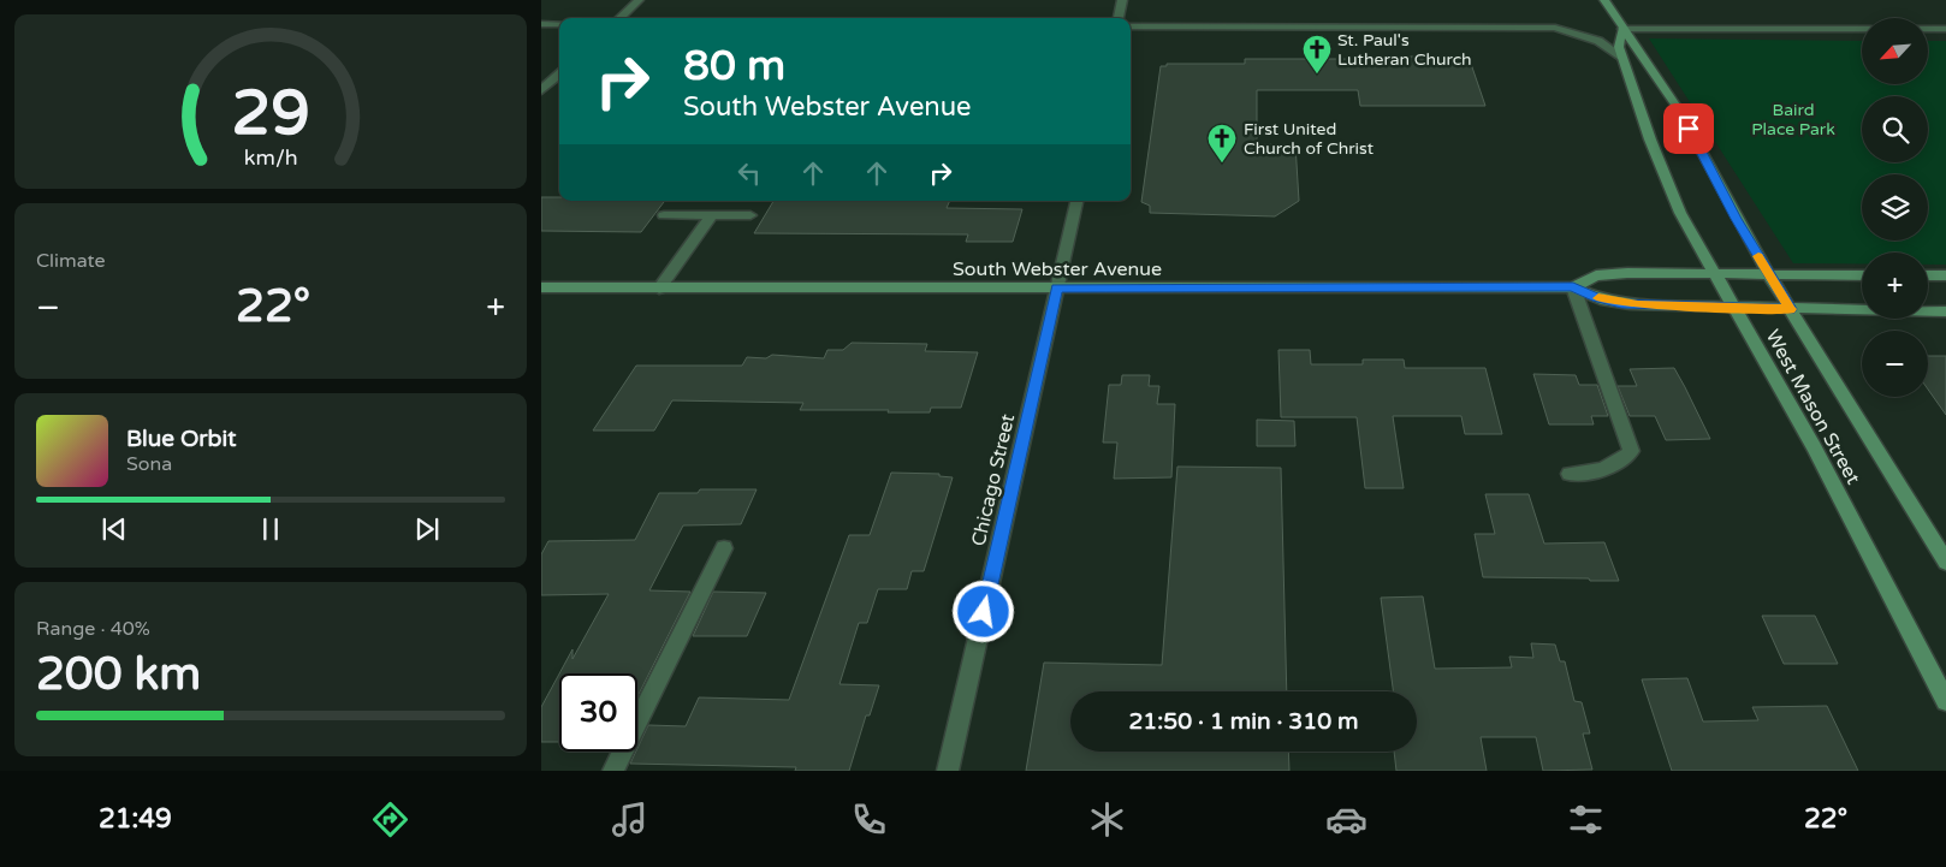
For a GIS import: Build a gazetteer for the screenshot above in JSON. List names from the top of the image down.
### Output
{
  "streets": {
    "main road": ["South Webster Avenue", "West Mason Street"],
    "street": ["Chicago Street"]
  },
  "crossings": [
    ["South Webster Avenue", "West Mason Street"],
    ["South Webster Avenue", "Chicago Street"]
  ],
  "parks": ["Baird Place Park"],
  "places": {
    "church": ["St. Paul's Lutheran Church", "First United Church of Christ"]
  },
  "north": "bottom left",
  "page": {
    "map_buttons": ["+", "−"],
    "turn": ["80 m", "South Webster Avenue"],
    "tile": [
      "Climate",
      ["Range · 40%", "200 km"]
    ],
    "heat": ["−", "22°", "+"],
    "song": ["Blue Orbit", "Sona"],
    "limit": "30",
    "trip": "21:50 · 1 min · 310 m",
    "tabs": ["21:49", "22°"],
    "gauge": ["29", "km/h"]
  }
}
